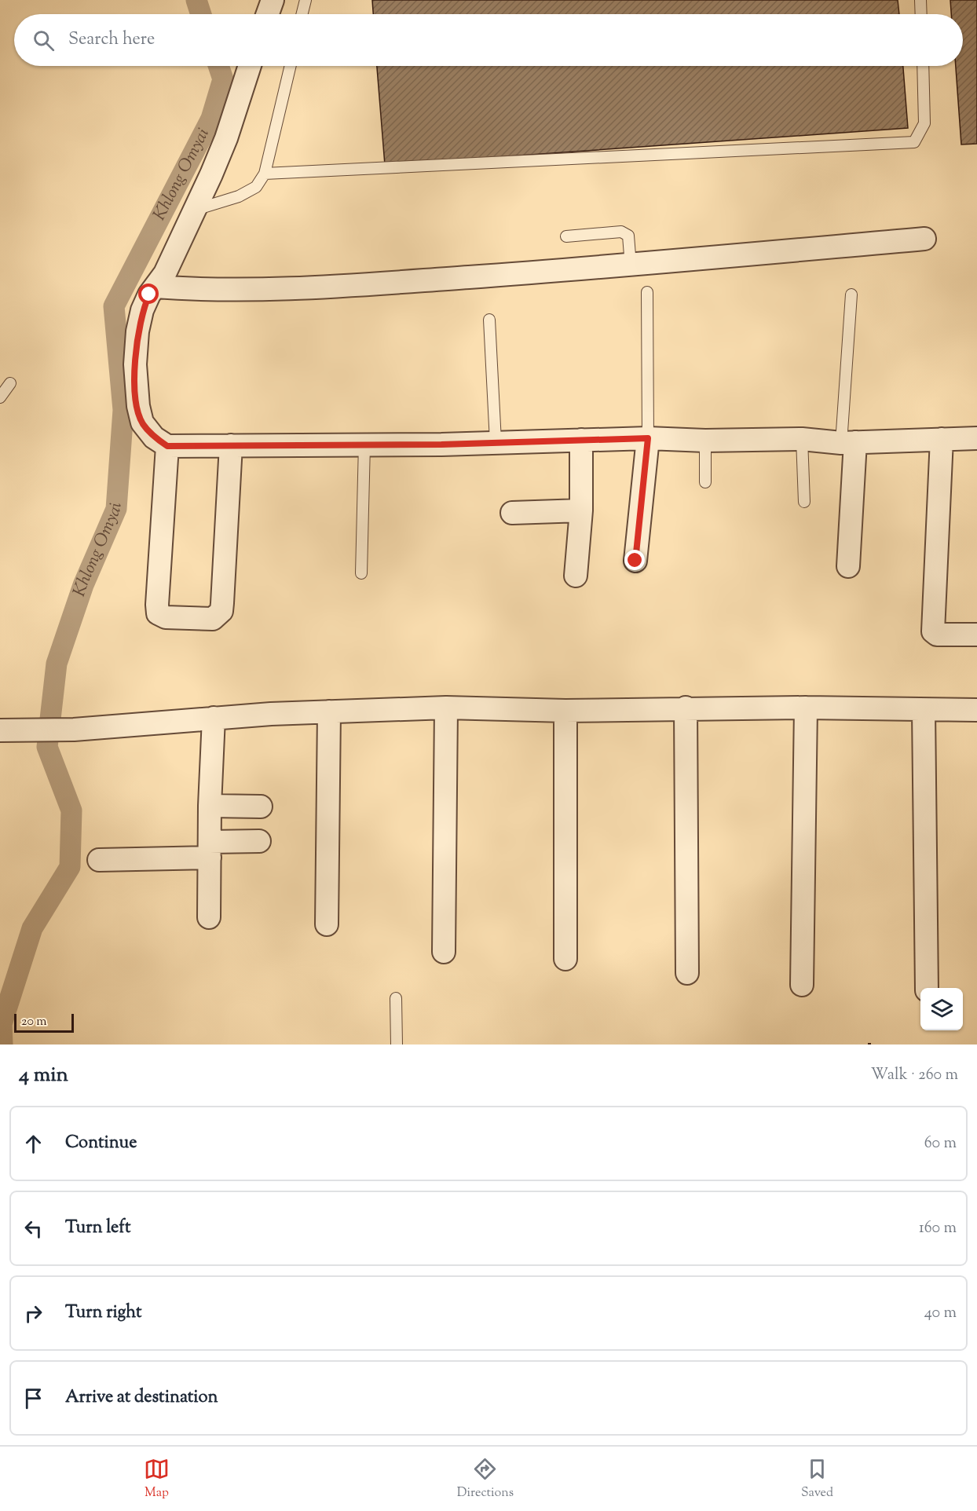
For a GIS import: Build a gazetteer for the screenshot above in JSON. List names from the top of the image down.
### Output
{
  "water": ["Khlong Omyai"],
  "scale_bar": "20 m",
  "page": {
    "search": "Search here",
    "scale": "20 m",
    "heading": ["4 min", "Walk · 260 m"],
    "list": [
      ["Continue", "60 m"],
      ["Turn left", "160 m"],
      ["Turn right", "40 m"],
      "Arrive at destination"
    ],
    "nav": ["Map", "Directions", "Saved"]
  }
}
